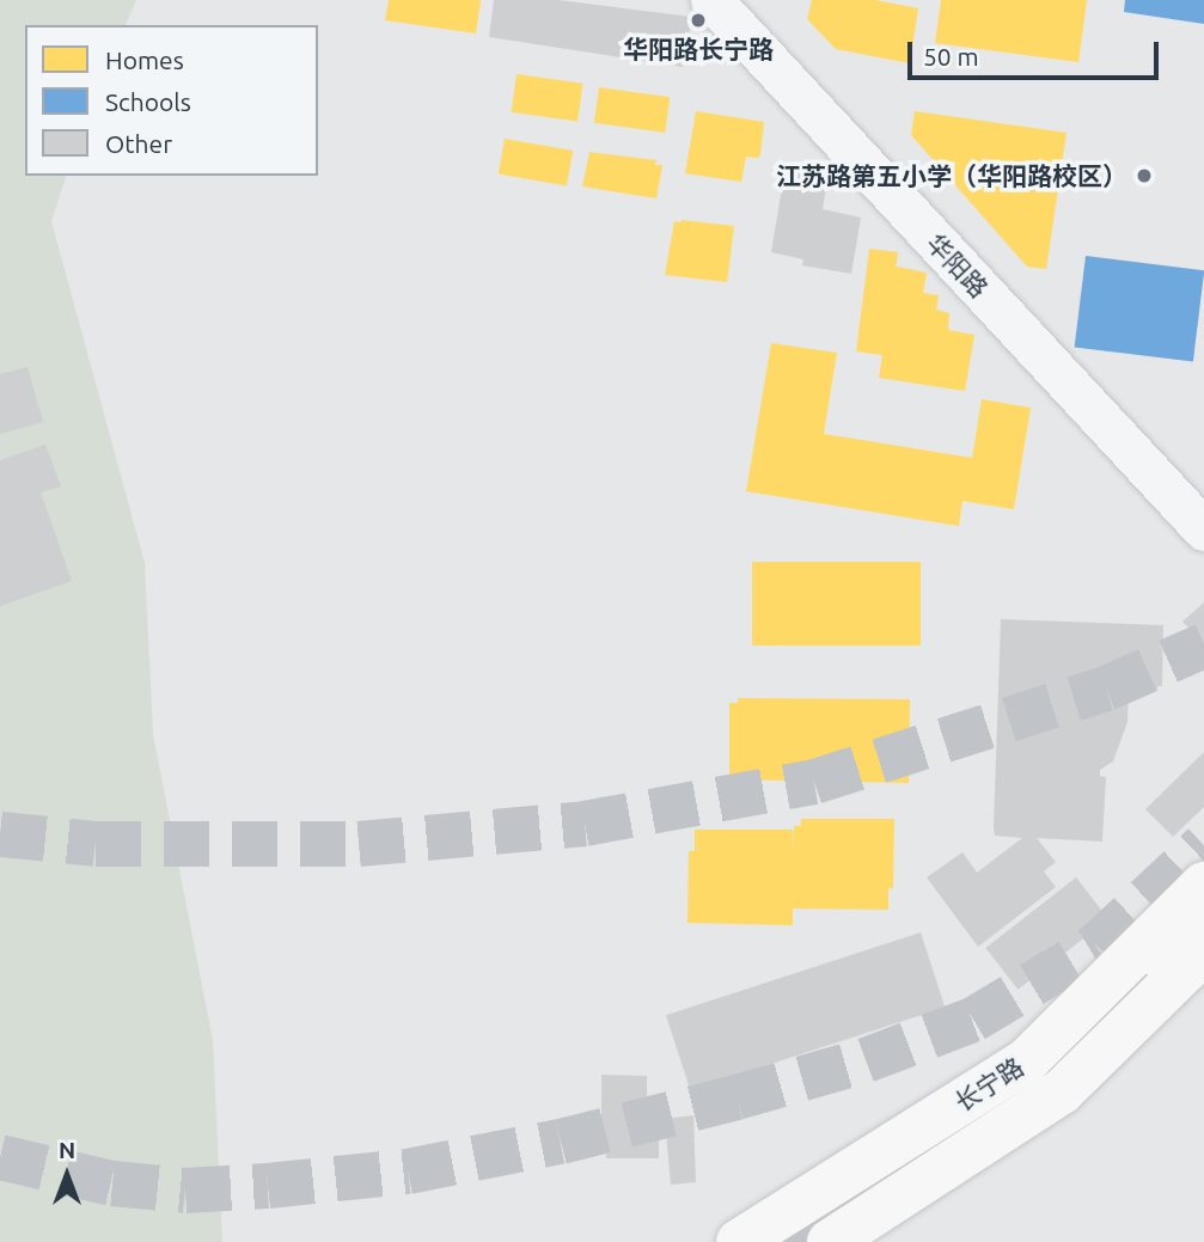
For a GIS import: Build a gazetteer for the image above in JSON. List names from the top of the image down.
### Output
{
  "streets": {
    "main road": ["长宁路"],
    "street": ["华阳路"]
  },
  "places": ["华阳路长宁路", "江苏路第五小学（华阳路校区）"],
  "legend": ["Homes", "Schools", "Other"],
  "scale_bar": "50 m",
  "north": "top"
}
